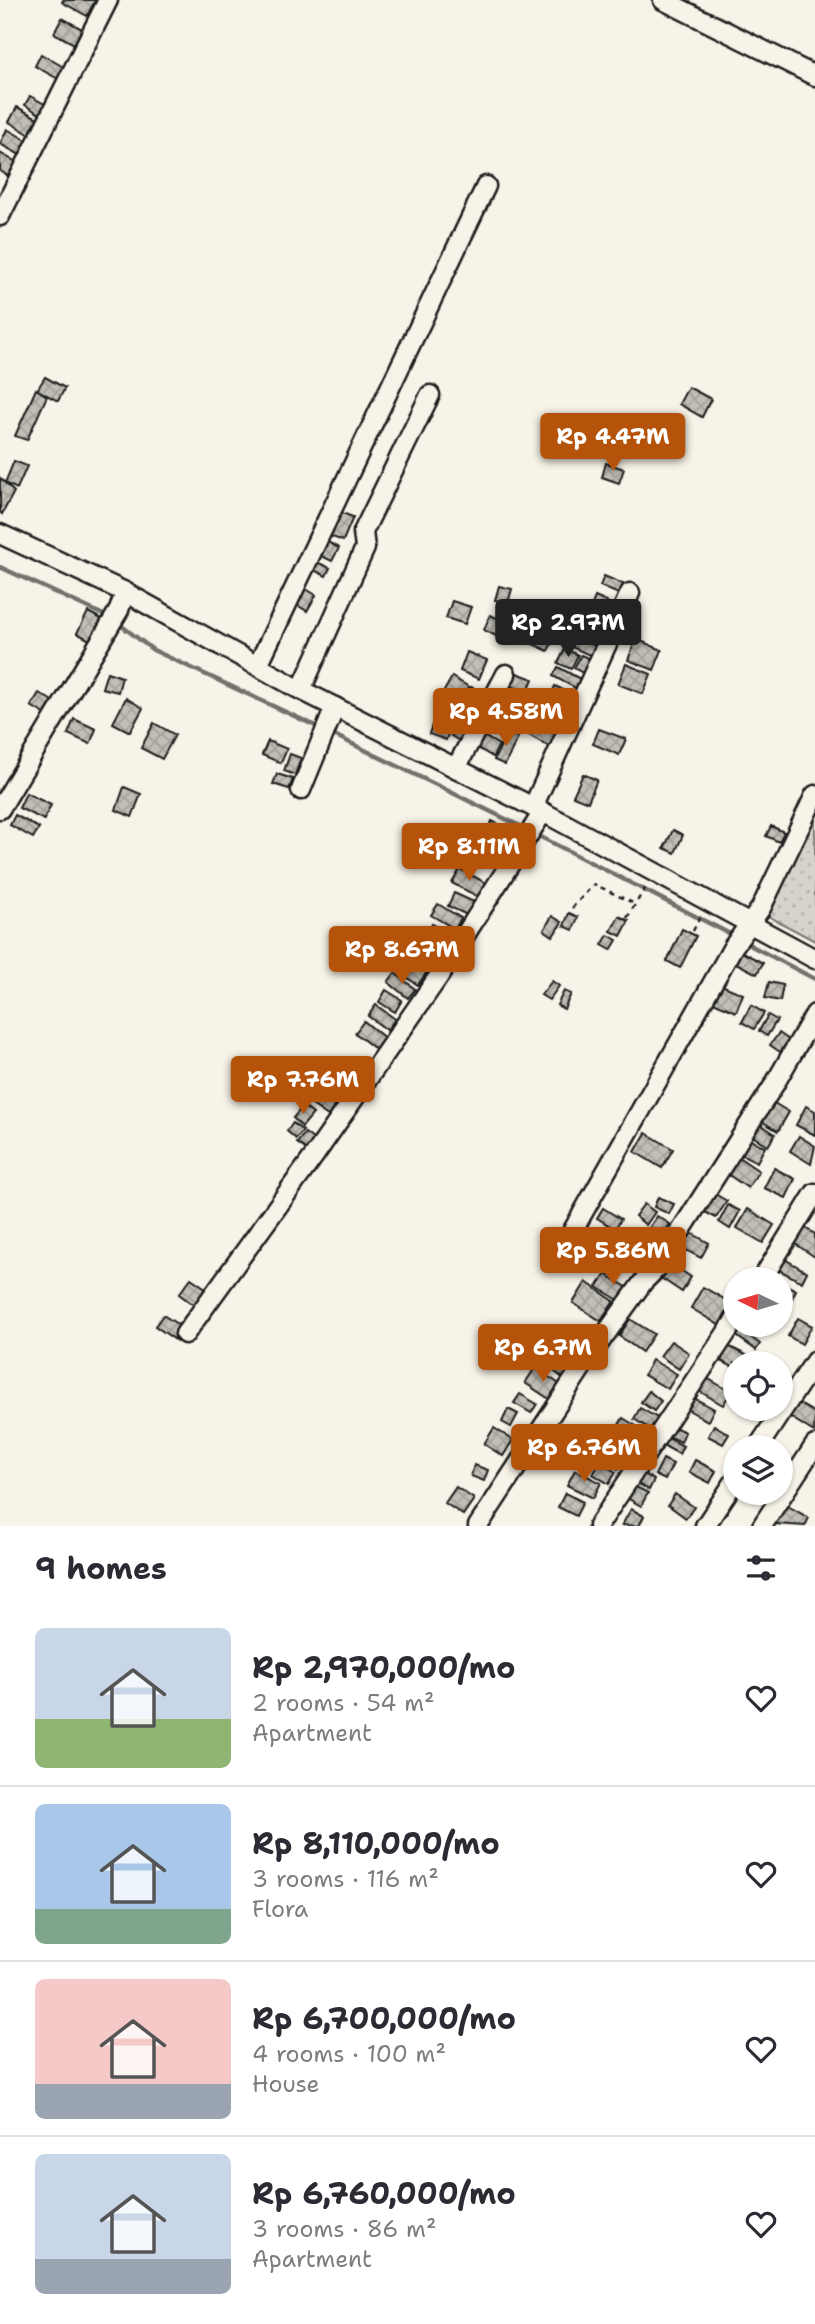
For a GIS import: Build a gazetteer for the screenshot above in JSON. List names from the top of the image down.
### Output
{
  "north": "left",
  "page": {
    "price": [
      "Rp 4.47M",
      "Rp 2.97M",
      "Rp 4.58M",
      "Rp 8.11M",
      "Rp 8.67M",
      "Rp 7.76M",
      "Rp 5.86M",
      "Rp 6.7M",
      "Rp 6.76M"
    ],
    "heading": "9 homes",
    "list": [
      {
        "name": "Rp 2,970,000/mo",
        "note": "2 rooms · 54 m² · Apartment"
      },
      {
        "name": "Rp 8,110,000/mo",
        "note": "3 rooms · 116 m² · Flora"
      },
      {
        "name": "Rp 6,700,000/mo",
        "note": "4 rooms · 100 m² · House"
      },
      {
        "name": "Rp 6,760,000/mo",
        "note": "3 rooms · 86 m² · Apartment"
      }
    ]
  }
}
